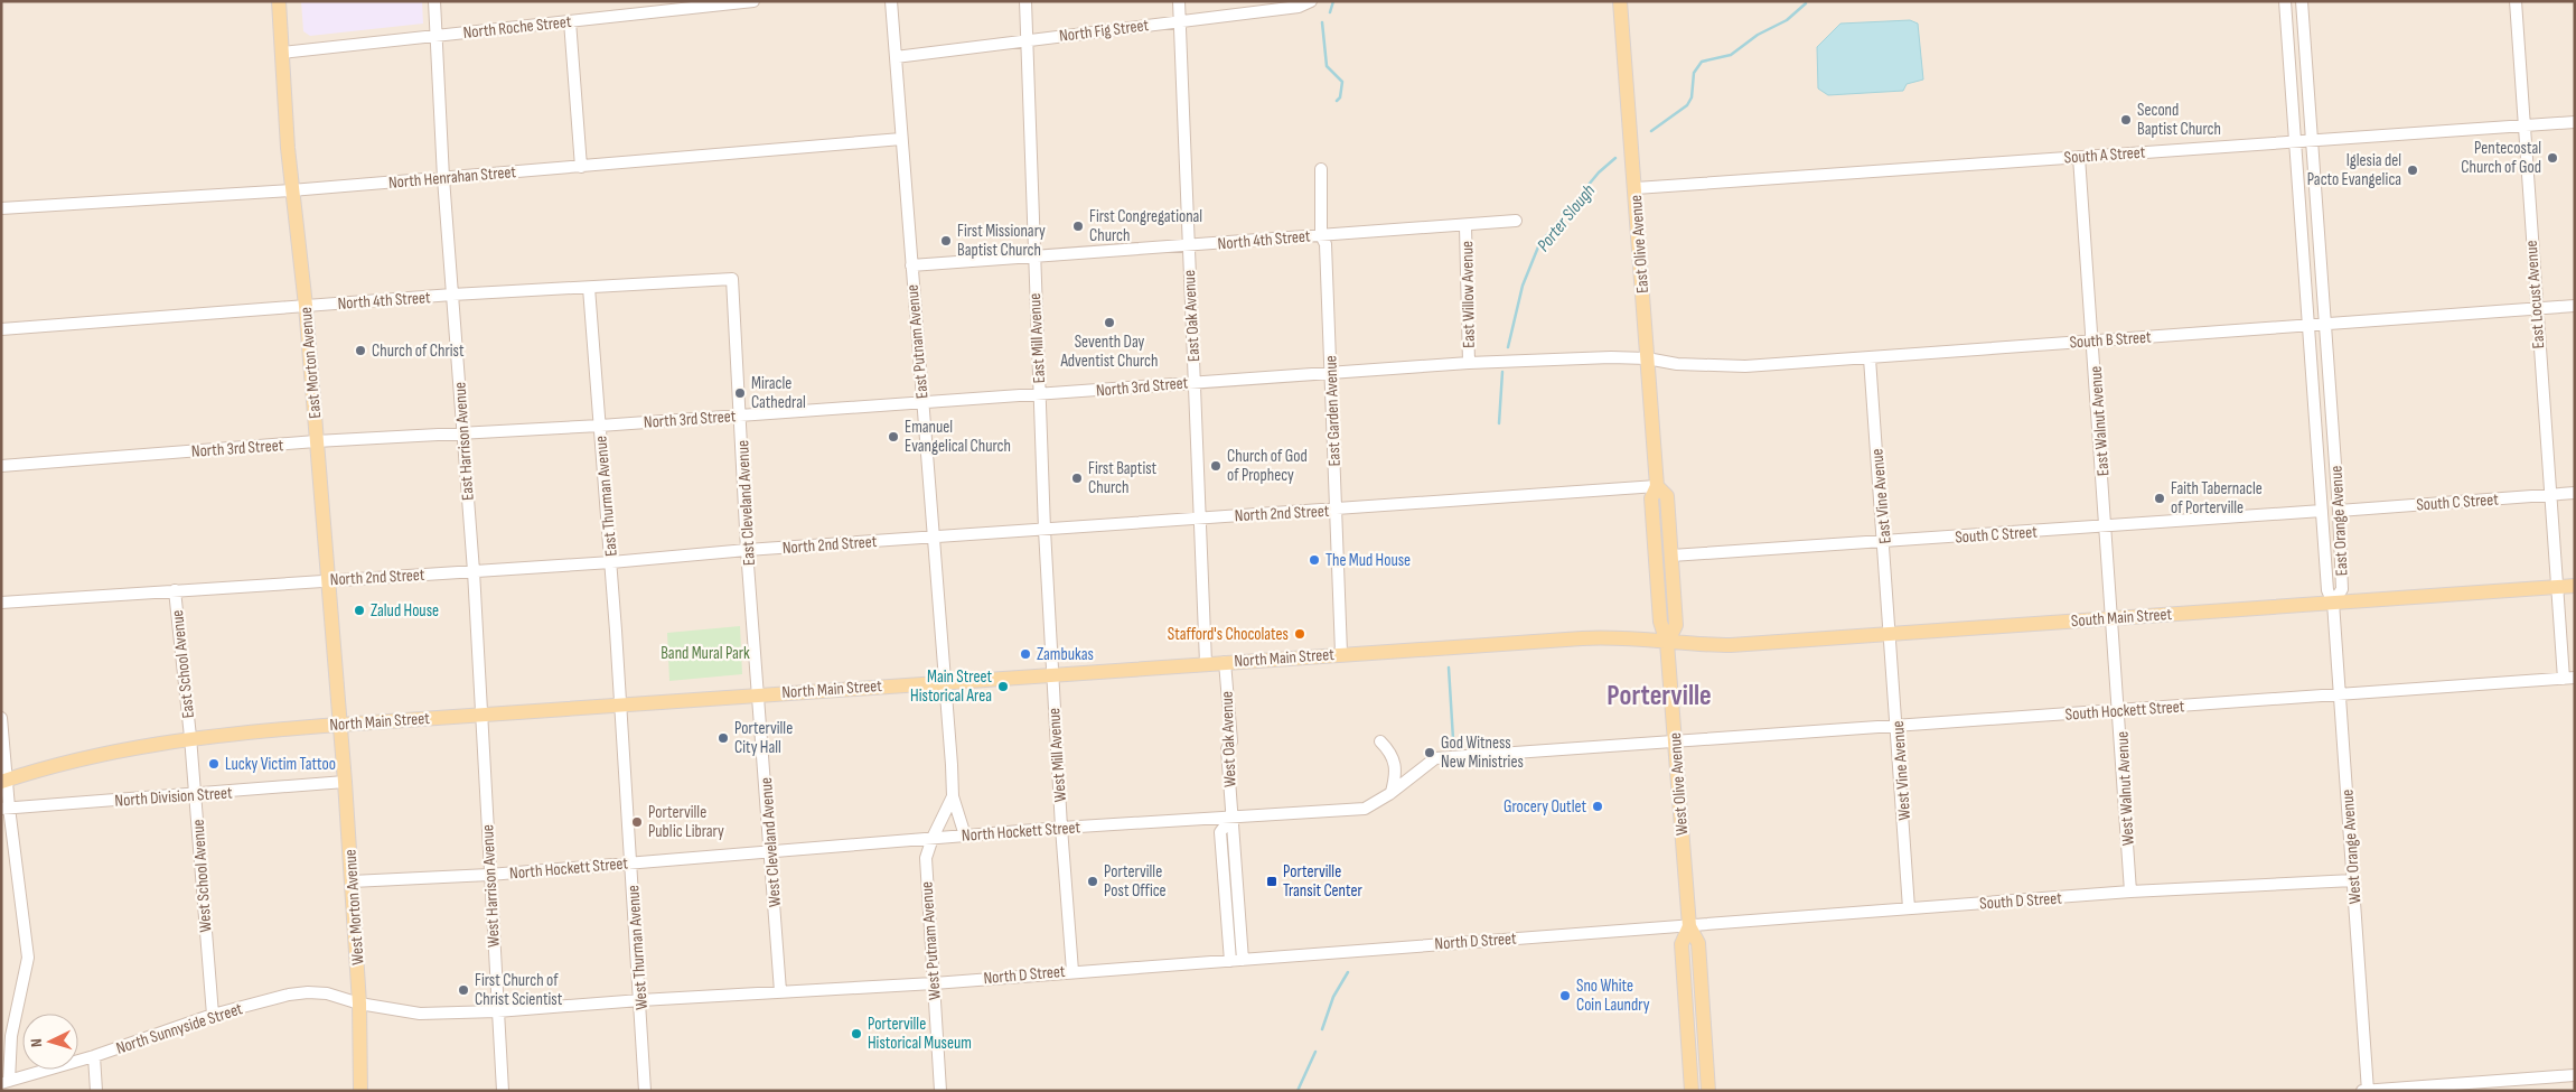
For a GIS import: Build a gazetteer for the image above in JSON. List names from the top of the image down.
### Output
{
  "streets": {
    "main road": [
      "East Olive Avenue",
      "East Morton Avenue",
      "South Main Street",
      "North Main Street",
      "West Olive Avenue",
      "West Morton Avenue"
    ],
    "street": [
      "North Roche Street",
      "North Fig Street",
      "South A Street",
      "North Henrahan Street",
      "North 4th Street",
      "East Willow Avenue",
      "East Locust Avenue",
      "East Oak Avenue",
      "East Mill Avenue",
      "South B Street",
      "East Putnam Avenue",
      "North 3rd Street",
      "East Garden Avenue",
      "East Walnut Avenue",
      "East Harrison Avenue",
      "East Thurman Avenue",
      "East Vine Avenue",
      "South C Street",
      "East Cleveland Avenue",
      "North 2nd Street",
      "East Orange Avenue",
      "East School Avenue",
      "South Hockett Street",
      "West Oak Avenue",
      "West Mill Avenue",
      "West Vine Avenue",
      "West Walnut Avenue",
      "North Division Street",
      "North Hockett Street",
      "West Cleveland Avenue",
      "West Orange Avenue",
      "West School Avenue",
      "West Harrison Avenue",
      "South D Street",
      "West Putnam Avenue",
      "North D Street",
      "West Thurman Avenue",
      "North Sunnyside Street"
    ]
  },
  "crossings": [
    ["North Roche Street", "East Morton Avenue"],
    ["North Roche Street", "East Harrison Avenue"],
    ["North Fig Street", "East Oak Avenue"],
    ["North Fig Street", "East Mill Avenue"],
    ["North Fig Street", "East Putnam Avenue"],
    ["South A Street", "East Olive Avenue"],
    ["South A Street", "East Locust Avenue"],
    ["South A Street", "East Walnut Avenue"],
    ["South A Street", "East Orange Avenue"],
    ["North Henrahan Street", "East Putnam Avenue"],
    ["North Henrahan Street", "East Morton Avenue"],
    ["North Henrahan Street", "East Harrison Avenue"],
    ["North 4th Street", "East Willow Avenue"],
    ["North 4th Street", "East Oak Avenue"],
    ["North 4th Street", "East Mill Avenue"],
    ["North 4th Street", "East Putnam Avenue"],
    ["North 4th Street", "East Morton Avenue"],
    ["North 4th Street", "East Garden Avenue"],
    ["North 4th Street", "East Harrison Avenue"],
    ["North 4th Street", "East Thurman Avenue"],
    ["North 4th Street", "East Cleveland Avenue"],
    ["East Olive Avenue", "South B Street"],
    ["East Olive Avenue", "North 3rd Street"],
    ["East Olive Avenue", "South C Street"],
    ["East Olive Avenue", "North 2nd Street"],
    ["East Olive Avenue", "South Main Street"],
    ["East Olive Avenue", "North Main Street"],
    ["East Olive Avenue", "West Olive Avenue"],
    ["East Willow Avenue", "North 3rd Street"],
    ["East Locust Avenue", "South B Street"],
    ["East Locust Avenue", "South C Street"],
    ["East Locust Avenue", "South Main Street"],
    ["East Locust Avenue", "South Hockett Street"],
    ["East Oak Avenue", "North 3rd Street"],
    ["East Oak Avenue", "North 2nd Street"],
    ["East Oak Avenue", "North Main Street"],
    ["East Mill Avenue", "North 3rd Street"],
    ["East Mill Avenue", "North 2nd Street"],
    ["East Mill Avenue", "North Main Street"],
    ["East Mill Avenue", "West Mill Avenue"],
    ["South B Street", "North 3rd Street"],
    ["South B Street", "East Walnut Avenue"],
    ["South B Street", "East Vine Avenue"],
    ["South B Street", "East Orange Avenue"],
    ["East Putnam Avenue", "North 3rd Street"],
    ["East Putnam Avenue", "North 2nd Street"],
    ["East Putnam Avenue", "North Main Street"],
    ["East Putnam Avenue", "West Putnam Avenue"],
    ["East Morton Avenue", "North 3rd Street"],
    ["East Morton Avenue", "North 2nd Street"],
    ["East Morton Avenue", "North Main Street"],
    ["East Morton Avenue", "West Morton Avenue"],
    ["North 3rd Street", "East Garden Avenue"],
    ["North 3rd Street", "East Harrison Avenue"],
    ["North 3rd Street", "East Thurman Avenue"],
    ["North 3rd Street", "East Cleveland Avenue"],
    ["East Garden Avenue", "North 2nd Street"],
    ["East Garden Avenue", "North Main Street"],
    ["East Walnut Avenue", "South C Street"],
    ["East Walnut Avenue", "South Main Street"],
    ["East Walnut Avenue", "West Walnut Avenue"],
    ["East Harrison Avenue", "North 2nd Street"],
    ["East Harrison Avenue", "North Main Street"],
    ["East Harrison Avenue", "West Harrison Avenue"],
    ["East Thurman Avenue", "North 2nd Street"],
    ["East Thurman Avenue", "North Main Street"],
    ["East Thurman Avenue", "West Thurman Avenue"],
    ["East Vine Avenue", "South C Street"],
    ["East Vine Avenue", "South Main Street"],
    ["East Vine Avenue", "West Vine Avenue"],
    ["South C Street", "East Orange Avenue"],
    ["East Cleveland Avenue", "North 2nd Street"],
    ["East Cleveland Avenue", "North Main Street"],
    ["East Cleveland Avenue", "West Cleveland Avenue"],
    ["North 2nd Street", "East School Avenue"],
    ["East Orange Avenue", "South Main Street"],
    ["East Orange Avenue", "West Orange Avenue"],
    ["South Main Street", "North Main Street"],
    ["South Main Street", "West Vine Avenue"],
    ["South Main Street", "West Olive Avenue"],
    ["South Main Street", "West Walnut Avenue"],
    ["South Main Street", "West Orange Avenue"],
    ["North Main Street", "East School Avenue"],
    ["North Main Street", "West Oak Avenue"],
    ["North Main Street", "West Mill Avenue"],
    ["North Main Street", "West Olive Avenue"],
    ["North Main Street", "West Cleveland Avenue"],
    ["North Main Street", "West School Avenue"],
    ["North Main Street", "West Harrison Avenue"],
    ["North Main Street", "West Morton Avenue"],
    ["North Main Street", "West Putnam Avenue"],
    ["North Main Street", "West Thurman Avenue"],
    ["East School Avenue", "West School Avenue"],
    ["South Hockett Street", "West Vine Avenue"],
    ["South Hockett Street", "West Olive Avenue"],
    ["South Hockett Street", "West Walnut Avenue"],
    ["South Hockett Street", "North Hockett Street"],
    ["South Hockett Street", "West Orange Avenue"],
    ["West Oak Avenue", "North Hockett Street"],
    ["West Oak Avenue", "North D Street"],
    ["West Mill Avenue", "North Hockett Street"],
    ["West Mill Avenue", "North D Street"],
    ["West Vine Avenue", "South D Street"],
    ["West Olive Avenue", "North Hockett Street"],
    ["West Olive Avenue", "South D Street"],
    ["West Olive Avenue", "North D Street"],
    ["West Walnut Avenue", "South D Street"],
    ["North Division Street", "West School Avenue"],
    ["North Division Street", "West Morton Avenue"],
    ["North Hockett Street", "West Cleveland Avenue"],
    ["North Hockett Street", "West Harrison Avenue"],
    ["North Hockett Street", "West Morton Avenue"],
    ["North Hockett Street", "West Putnam Avenue"],
    ["North Hockett Street", "West Thurman Avenue"],
    ["West Cleveland Avenue", "North D Street"],
    ["West Orange Avenue", "South D Street"],
    ["West School Avenue", "North Sunnyside Street"],
    ["West Harrison Avenue", "North D Street"],
    ["South D Street", "North D Street"],
    ["West Morton Avenue", "North D Street"],
    ["West Morton Avenue", "North Sunnyside Street"],
    ["West Putnam Avenue", "North D Street"],
    ["North D Street", "West Thurman Avenue"],
    ["North D Street", "North Sunnyside Street"]
  ],
  "districts": ["Porterville"],
  "water": ["Porter Slough"],
  "parks": ["Band Mural Park"],
  "places": {
    "other": [
      "Second Baptist Church",
      "Pentecostal Church of God",
      "Iglesia del Pacto Evangelica",
      "First Congregational Church",
      "First Missionary Baptist Church",
      "Seventh Day Adventist Church",
      "Church of Christ",
      "Miracle Cathedral",
      "Emanuel Evangelical Church",
      "Church of God of Prophecy",
      "First Baptist Church",
      "Faith Tabernacle of Porterville",
      "The Mud House",
      "Zalud House",
      "Stafford's Chocolates",
      "Zambukas",
      "Main Street Historical Area",
      "Porterville City Hall",
      "God Witness New Ministries",
      "Lucky Victim Tattoo",
      "Grocery Outlet",
      "Porterville Public Library",
      "Porterville Post Office",
      "First Church of Christ Scientist",
      "Sno White Coin Laundry",
      "Porterville Historical Museum"
    ],
    "transit": ["Porterville Transit Center"]
  },
  "north": "left"
}
